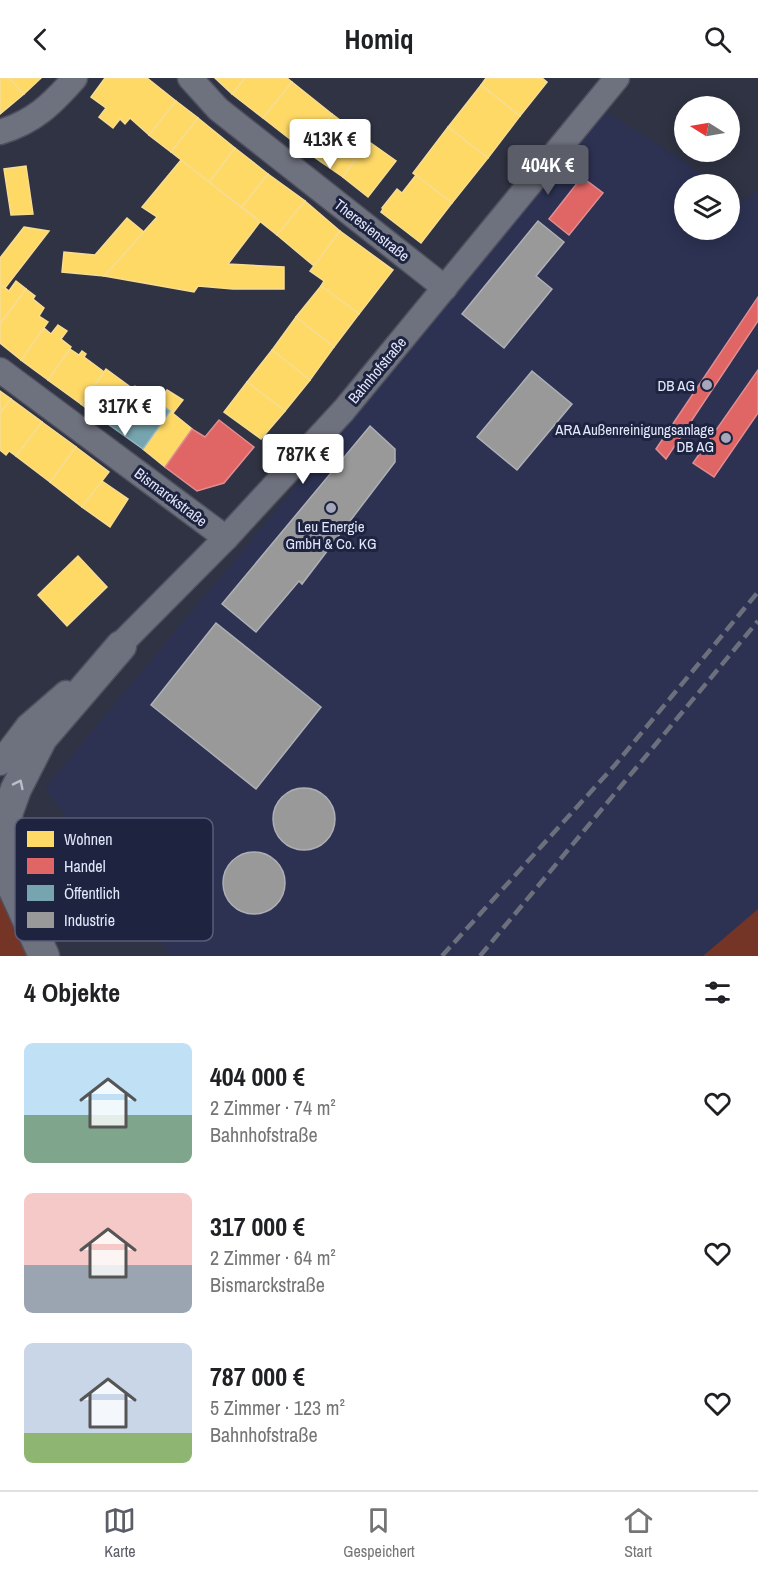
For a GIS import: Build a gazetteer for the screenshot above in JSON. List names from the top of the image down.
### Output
{
  "streets": {
    "street": ["Theresienstraße", "Bahnhofstraße", "Bismarckstraße"]
  },
  "crossings": [
    ["Theresienstraße", "Bahnhofstraße"],
    ["Bahnhofstraße", "Bismarckstraße"]
  ],
  "places": ["DB AG", "ARA Außenreinigungsanlage DB AG", "Leu Energie GmbH & Co. KG"],
  "legend": [
    "Wohnen",
    "Handel",
    "Öffentlich",
    "Industrie"
  ],
  "north": "left",
  "page": {
    "header": "Homiq",
    "price": [
      "413K €",
      "404K €",
      "317K €",
      "787K €"
    ],
    "heading": "4 Objekte",
    "list": [
      {
        "name": "404 000 €",
        "note": "2 Zimmer · 74 m² · Bahnhofstraße"
      },
      {
        "name": "317 000 €",
        "note": "2 Zimmer · 64 m² · Bismarckstraße"
      },
      {
        "name": "787 000 €",
        "note": "5 Zimmer · 123 m² · Bahnhofstraße"
      }
    ],
    "tabs": ["Karte", "Gespeichert", "Start"]
  }
}
